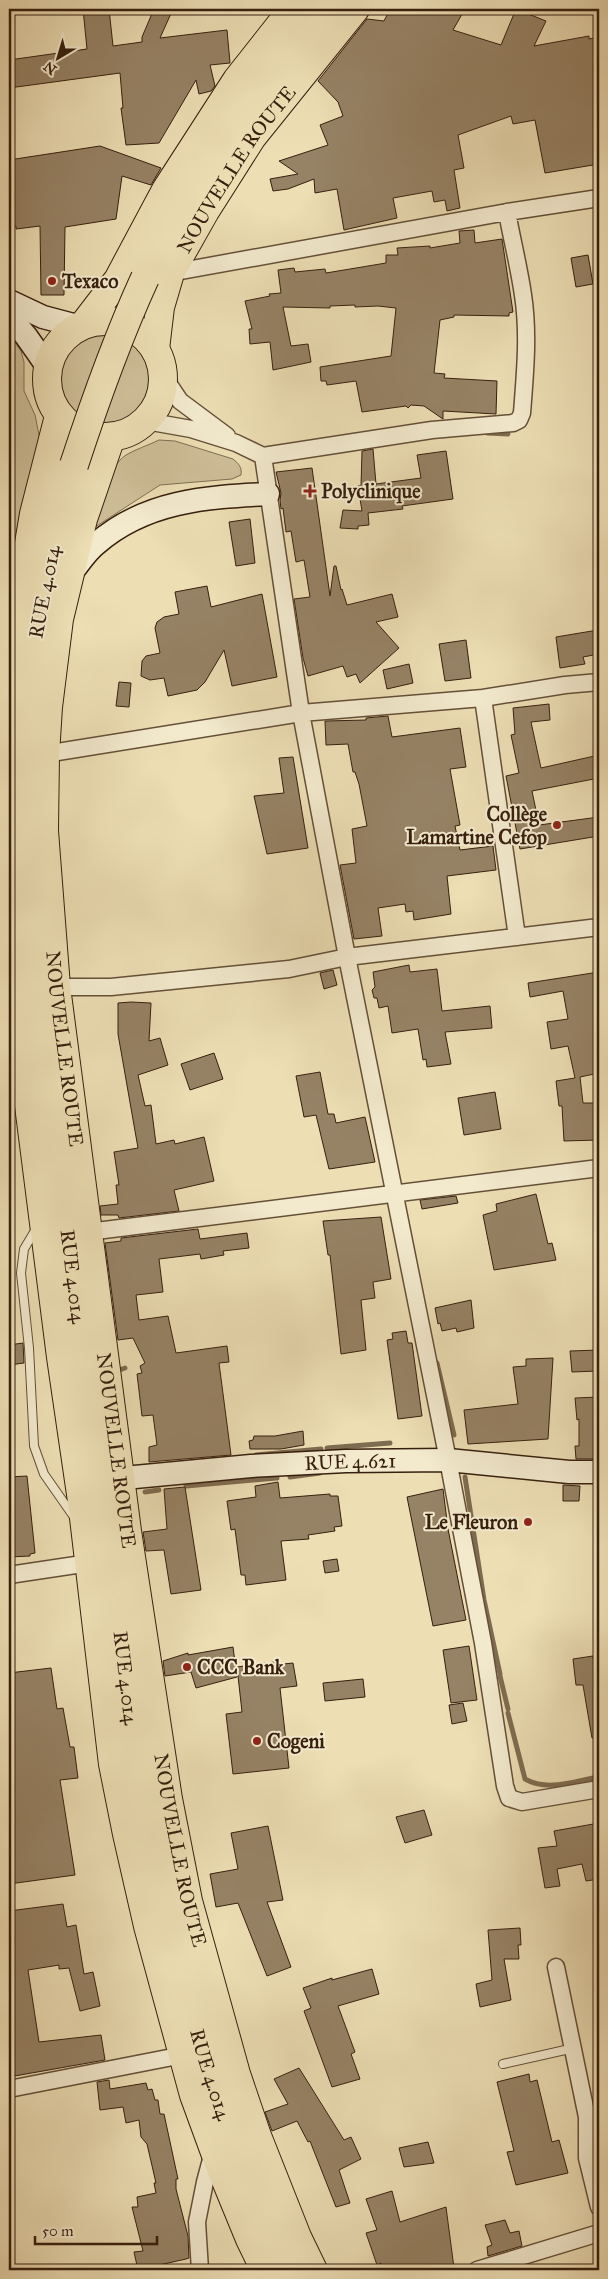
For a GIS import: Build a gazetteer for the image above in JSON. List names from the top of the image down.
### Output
{
  "streets": {
    "highway": ["NOUVELLE ROUTE", "RUE 4.014"],
    "street": ["RUE 4.621"]
  },
  "crossings": [
    ["NOUVELLE ROUTE", "RUE 4.014"],
    ["NOUVELLE ROUTE", "RUE 4.621"],
    ["RUE 4.014", "RUE 4.621"]
  ],
  "places": {
    "other": [
      "Texaco",
      "Collège Lamartine Cefop",
      "Le Fleuron",
      "CCC Bank",
      "Cogeni"
    ],
    "health": ["Polyclinique"]
  },
  "scale_bar": "50 m",
  "north": "bottom left"
}
